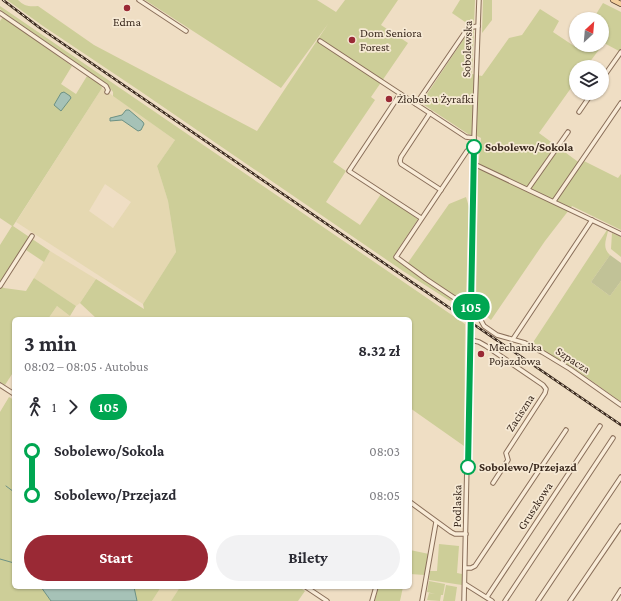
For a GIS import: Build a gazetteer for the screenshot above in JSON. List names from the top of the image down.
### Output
{
  "streets": {
    "street": [
      "Sobolewska",
      "Szpacza",
      "Zaciszna",
      "Podlaska",
      "Gruszkowa"
    ]
  },
  "crossings": [
    ["Sobolewska", "Szpacza"],
    ["Sobolewska", "Zaciszna"],
    ["Sobolewska", "Podlaska"],
    ["Zaciszna", "Podlaska"]
  ],
  "places": [
    "Edma",
    "Dom Seniora Forest",
    "Żłobek u Żyrafki",
    "Sobolewo/Sokola",
    "Mechanika Pojazdowa",
    "Sobolewo/Przejazd"
  ],
  "lines": ["bus line 105"],
  "north": "top right",
  "page": {
    "on_map": "105",
    "heading": ["3 min", "08:02 – 08:05 · Autobus", "8.32 zł"],
    "legs": ["1", "105"],
    "list": [
      {
        "name": "Sobolewo/Sokola",
        "value": "08:03"
      },
      {
        "name": "Sobolewo/Przejazd",
        "value": "08:05"
      }
    ],
    "buttons": ["Start", "Bilety"]
  }
}
